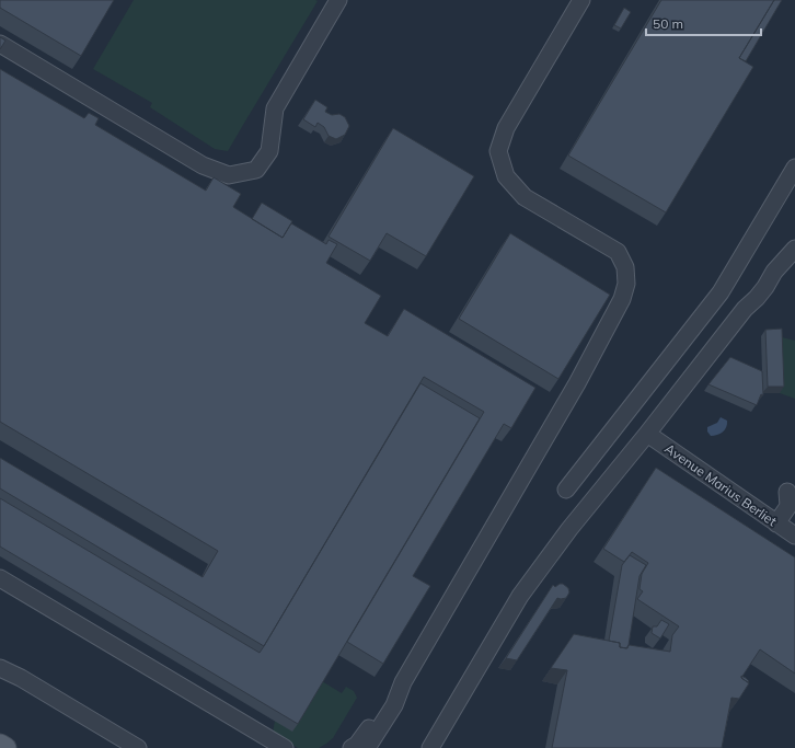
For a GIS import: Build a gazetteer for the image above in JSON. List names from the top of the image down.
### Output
{
  "streets": {
    "street": ["Avenue Marius Berliet"]
  },
  "scale_bar": "50 m"
}
